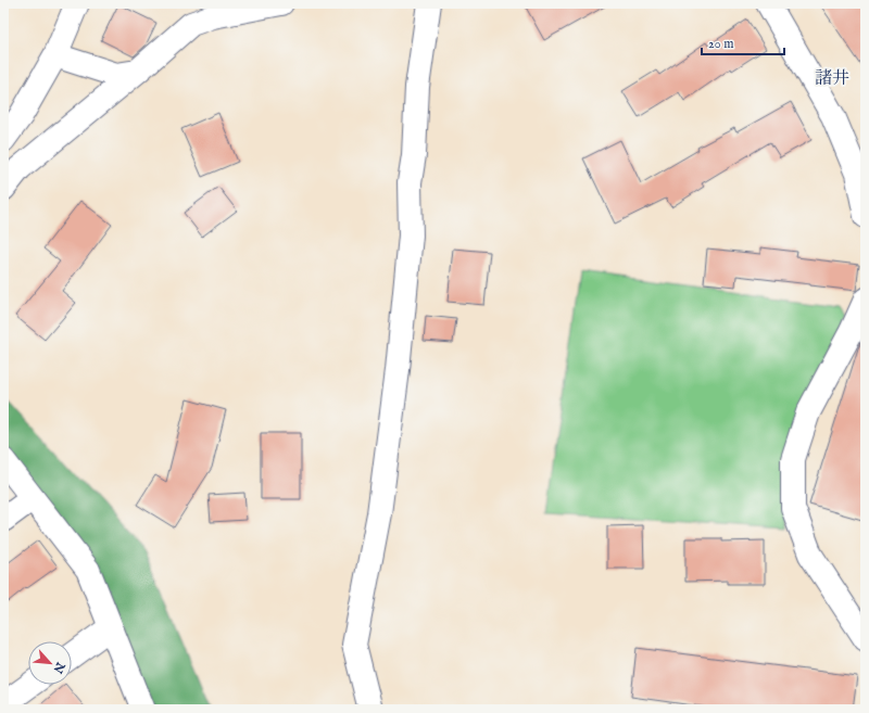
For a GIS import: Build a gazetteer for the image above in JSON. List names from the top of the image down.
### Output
{
  "districts": ["諸井"],
  "scale_bar": "20 m",
  "north": "bottom right"
}
